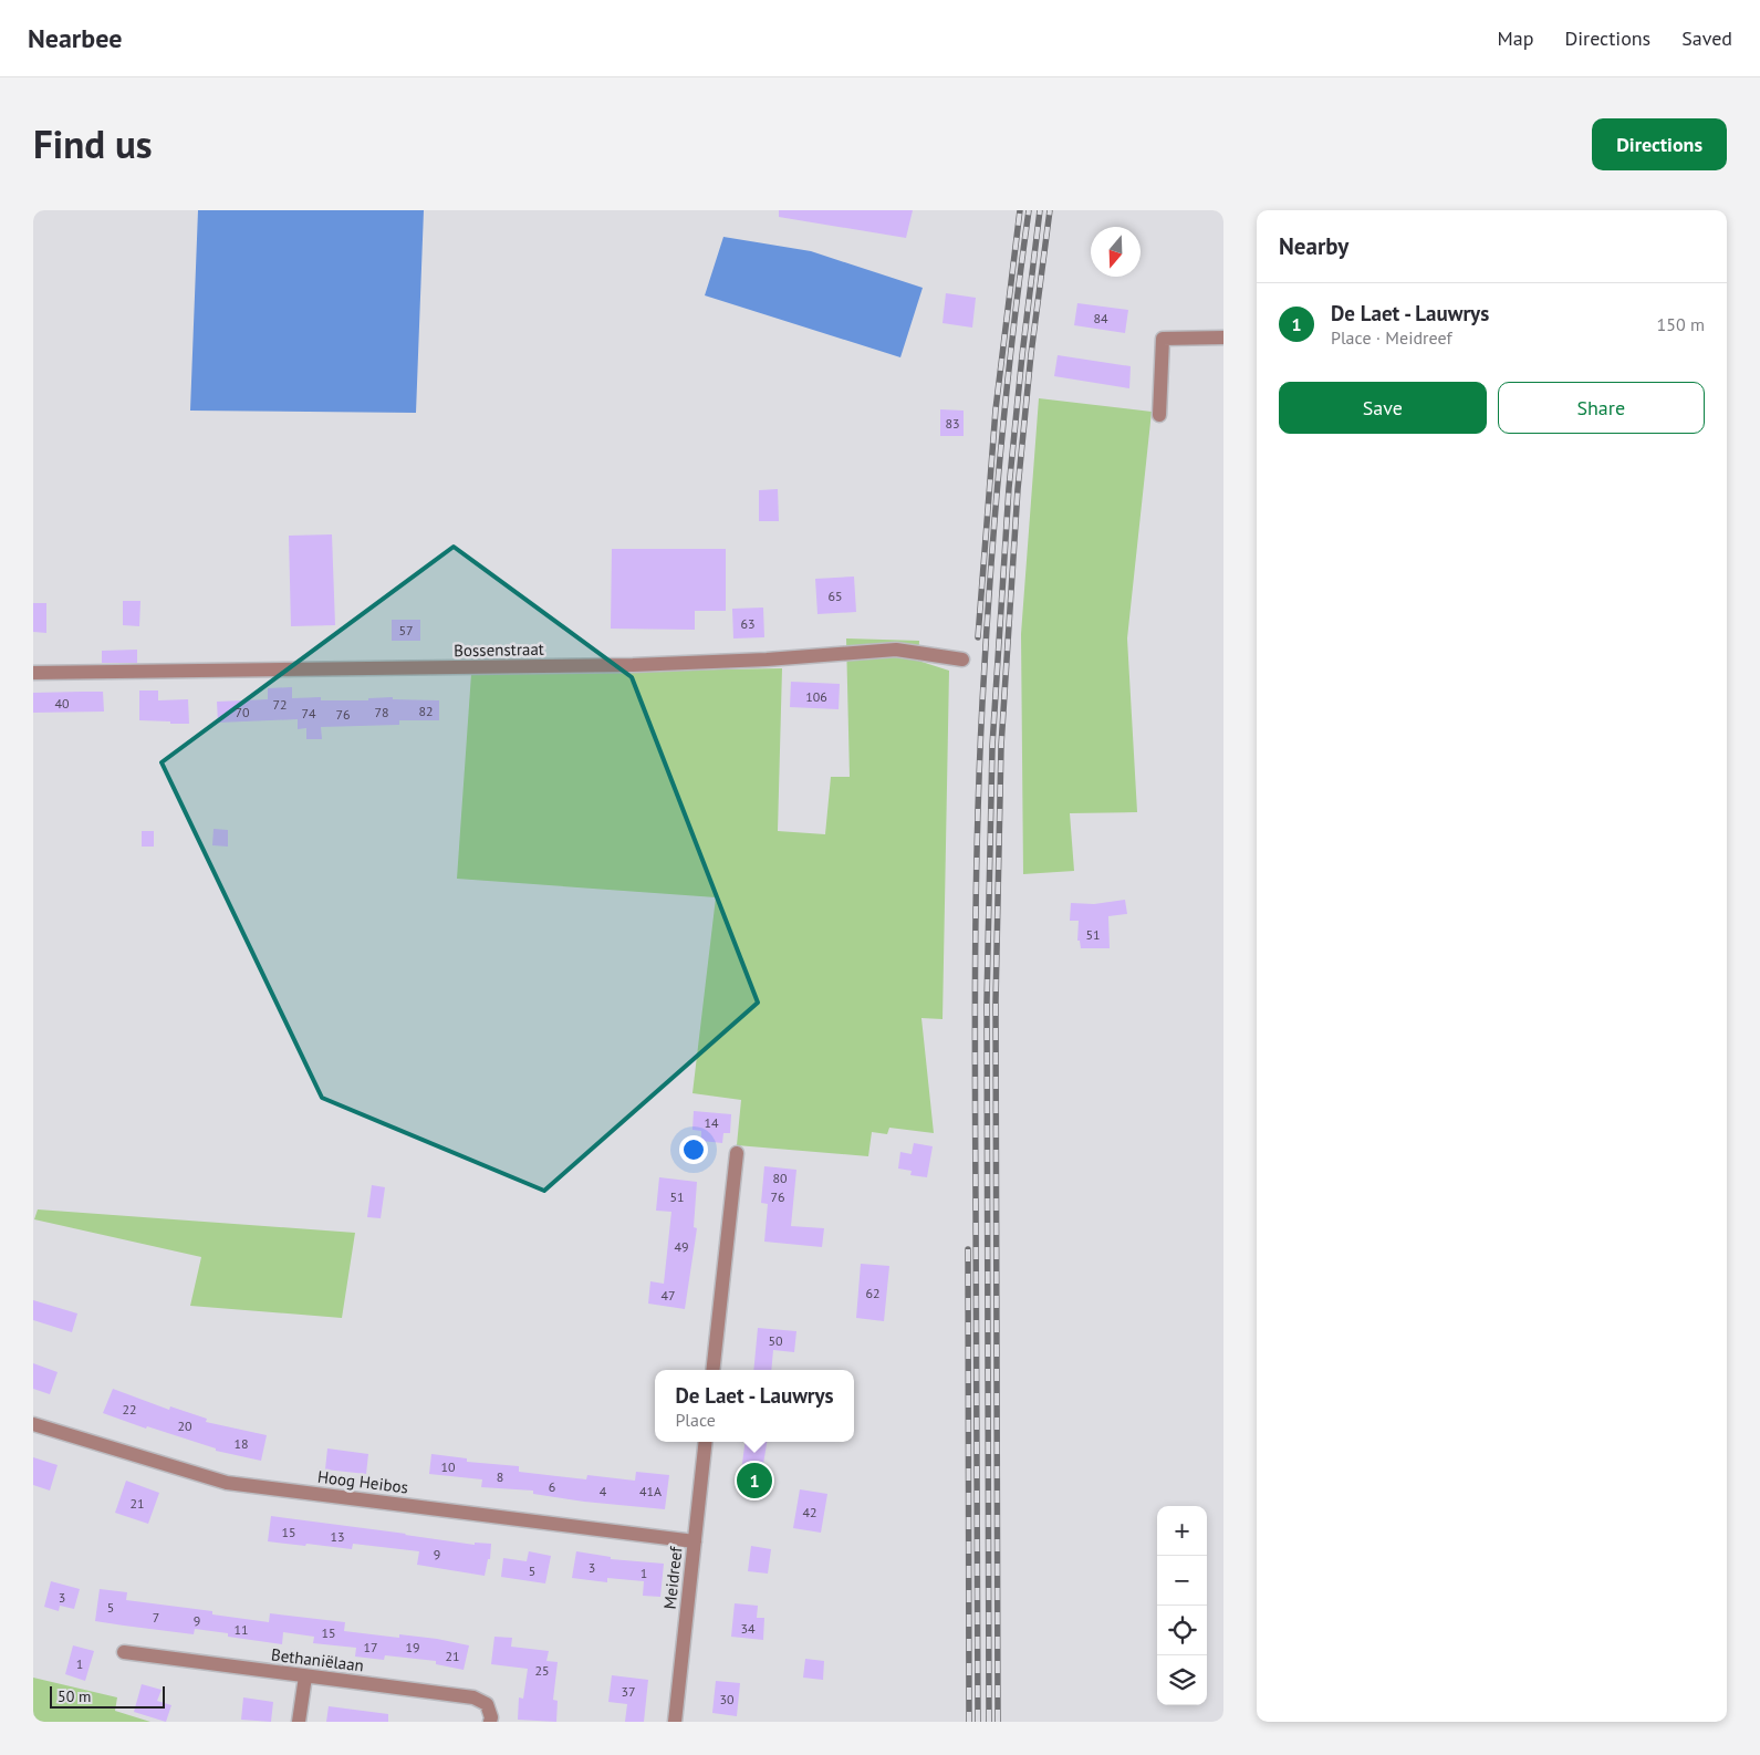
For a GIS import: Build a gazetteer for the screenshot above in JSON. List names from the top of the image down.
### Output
{
  "streets": {
    "street": [
      "Bossenstraat",
      "Hoog Heibos",
      "Meidreef",
      "Bethaniëlaan"
    ]
  },
  "crossings": [
    ["Hoog Heibos", "Meidreef"]
  ],
  "house_numbers": [
    "84",
    "83",
    "65",
    "63",
    "57",
    "106",
    "40",
    "72",
    "82",
    "70",
    "78",
    "74",
    "76",
    "51",
    "14",
    "80",
    "51",
    "76",
    "49",
    "62",
    "47",
    "50",
    "22",
    "20",
    "18",
    "10",
    "8",
    "6",
    "4",
    "41A",
    "21",
    "42",
    "15",
    "13",
    "9",
    "3",
    "5",
    "1",
    "3",
    "5",
    "7",
    "9",
    "34",
    "11",
    "15",
    "17",
    "19",
    "21",
    "1",
    "25",
    "37",
    "30"
  ],
  "scale_bar": "50 m",
  "north": "bottom",
  "page": {
    "header": "Nearbee",
    "nav": ["Map", "Directions", "Saved"],
    "title": "Find us",
    "buttons": [
      "Directions",
      ["Save", "Share"]
    ],
    "heading": "Nearby",
    "list": [
      {
        "mark": "1",
        "name": "De Laet - Lauwrys",
        "note": "Place · Meidreef",
        "value": "150 m"
      }
    ],
    "popup": ["De Laet - Lauwrys", "Place"],
    "pins": "1",
    "map_buttons": ["+", "−"],
    "scale": "50 m"
  }
}
